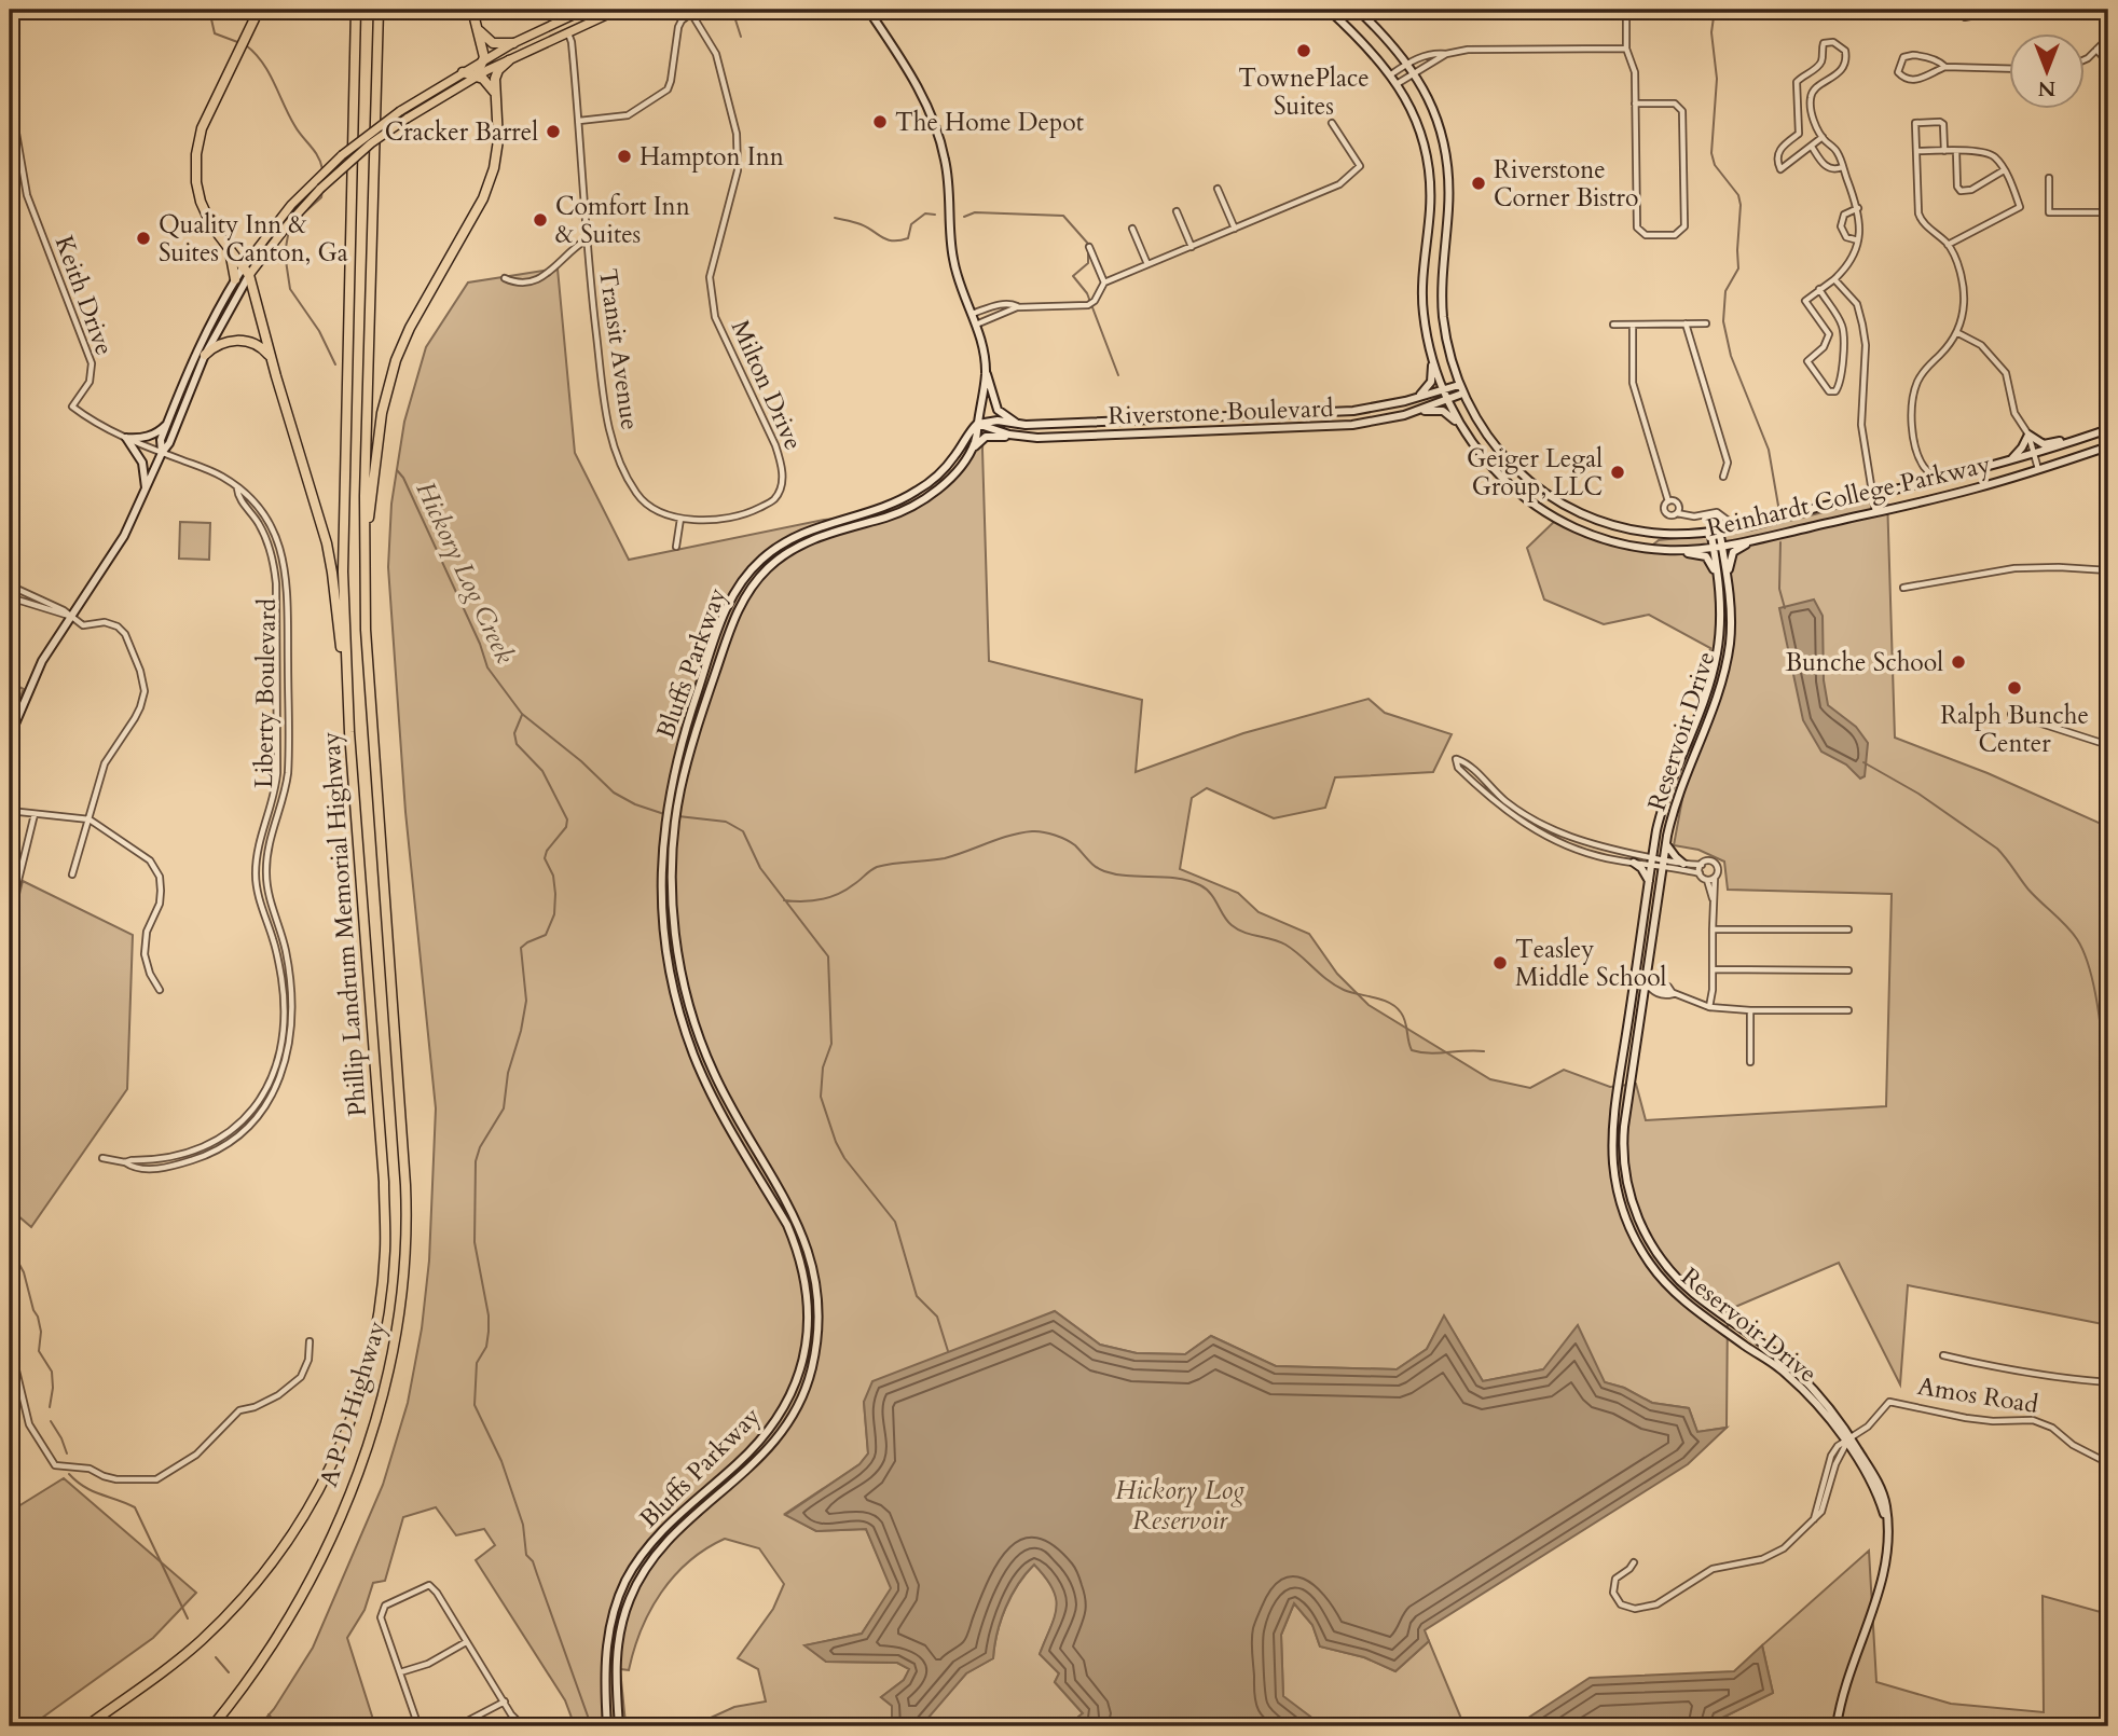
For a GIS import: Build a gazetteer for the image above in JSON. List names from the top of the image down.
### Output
{
  "streets": {
    "highway": ["Phillip Landrum Memorial Highway", "A P D Highway"],
    "street": [
      "Keith Drive",
      "Transit Avenue",
      "Milton Drive",
      "Riverstone Boulevard",
      "Reinhardt College Parkway",
      "Bluffs Parkway",
      "Liberty Boulevard",
      "Reservoir Drive",
      "Amos Road"
    ]
  },
  "crossings": [
    ["Keith Drive", "Liberty Boulevard"],
    ["Transit Avenue", "Milton Drive"],
    ["Riverstone Boulevard", "Reinhardt College Parkway"],
    ["Riverstone Boulevard", "Bluffs Parkway"],
    ["Reinhardt College Parkway", "Reservoir Drive"],
    ["Reservoir Drive", "Amos Road"],
    ["Phillip Landrum Memorial Highway", "A P D Highway"]
  ],
  "water": ["Hickory Log Creek", "Hickory Log Reservoir"],
  "places": [
    "TownePlace Suites",
    "The Home Depot",
    "Cracker Barrel",
    "Hampton Inn",
    "Riverstone Corner Bistro",
    "Comfort Inn & Suites",
    "Quality Inn & Suites Canton, Ga",
    "Geiger Legal Group, LLC",
    "Bunche School",
    "Ralph Bunche Center",
    "Teasley Middle School"
  ],
  "north": "bottom"
}
